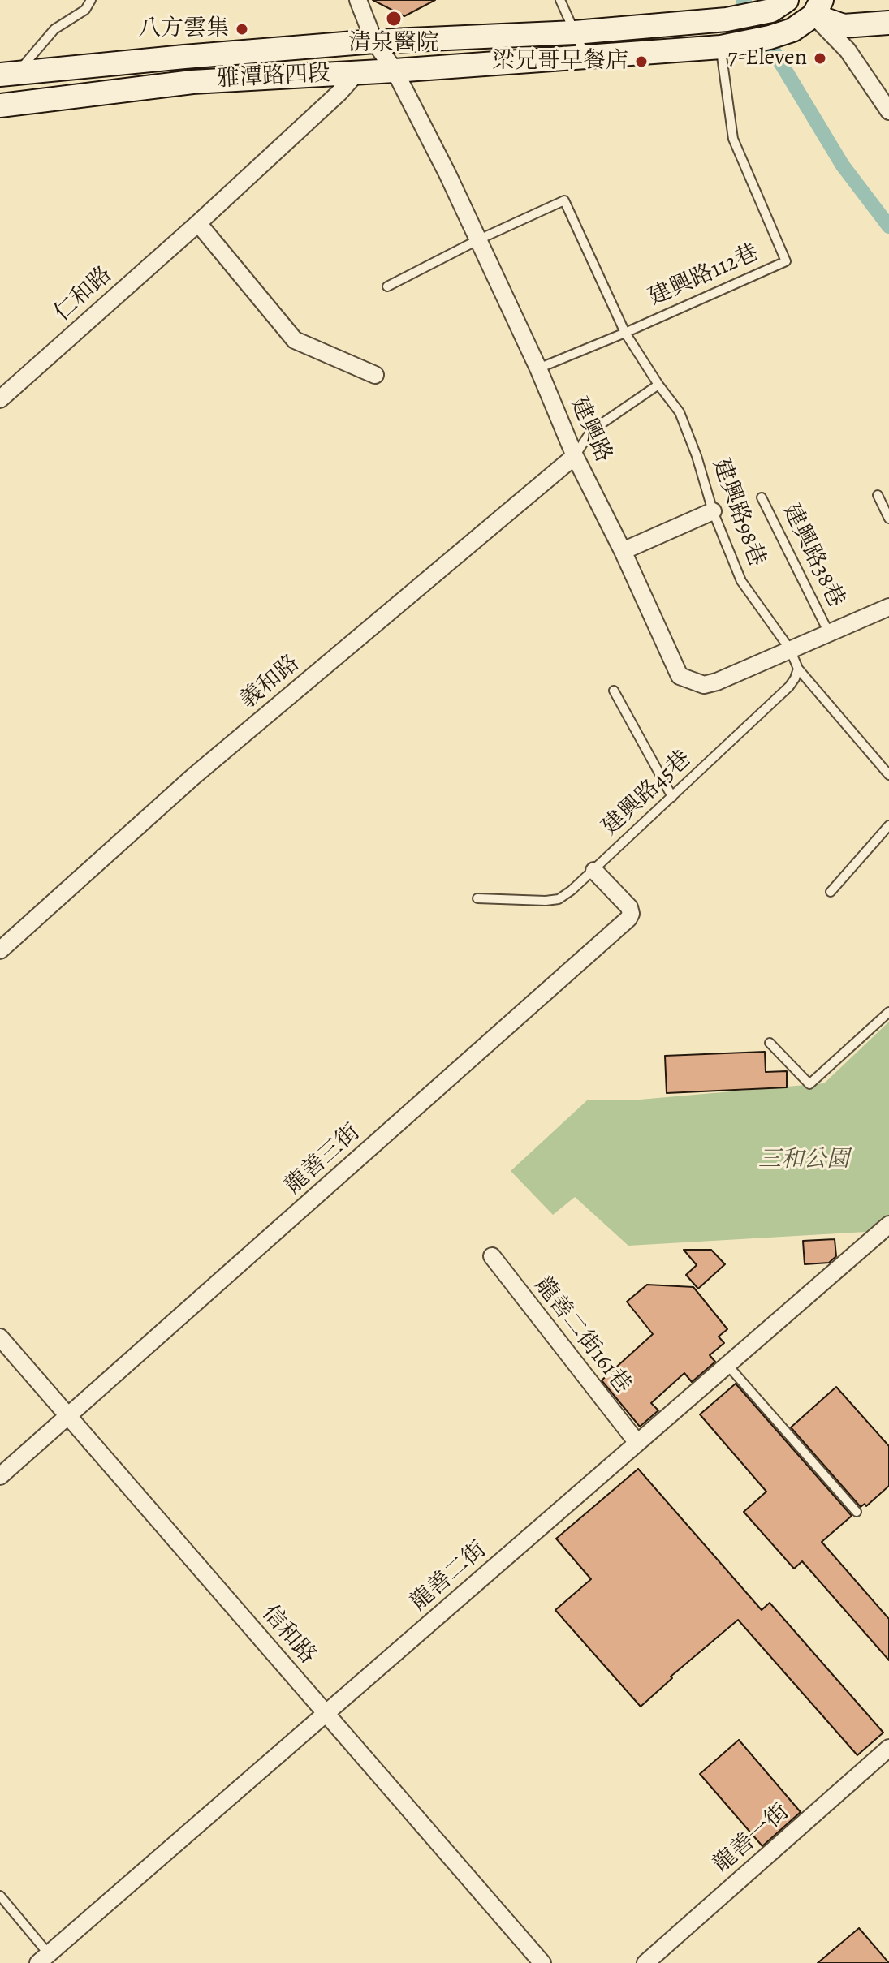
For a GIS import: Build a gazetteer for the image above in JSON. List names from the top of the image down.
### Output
{
  "streets": {
    "street": [
      "雅潭路四段",
      "仁和路",
      "建興路",
      "義和路",
      "龍善三街",
      "龍善二街161巷",
      "龍善二街",
      "信和路",
      "龍善一街"
    ],
    "lane": [
      "建興路112巷",
      "建興路98巷",
      "建興路38巷",
      "建興路45巷"
    ]
  },
  "crossings": [
    ["雅潭路四段", "建興路112巷"],
    ["雅潭路四段", "仁和路"],
    ["雅潭路四段", "建興路"],
    ["建興路112巷", "建興路"],
    ["建興路112巷", "建興路98巷"],
    ["建興路", "建興路98巷"],
    ["建興路", "建興路38巷"],
    ["建興路", "義和路"],
    ["建興路45巷", "龍善三街"],
    ["龍善三街", "信和路"],
    ["龍善二街161巷", "龍善二街"],
    ["龍善二街", "信和路"]
  ],
  "parks": ["三和公園"],
  "places": [
    "清泉醫院",
    "八方雲集",
    "7-Eleven",
    "梁兄哥早餐店"
  ]
}
